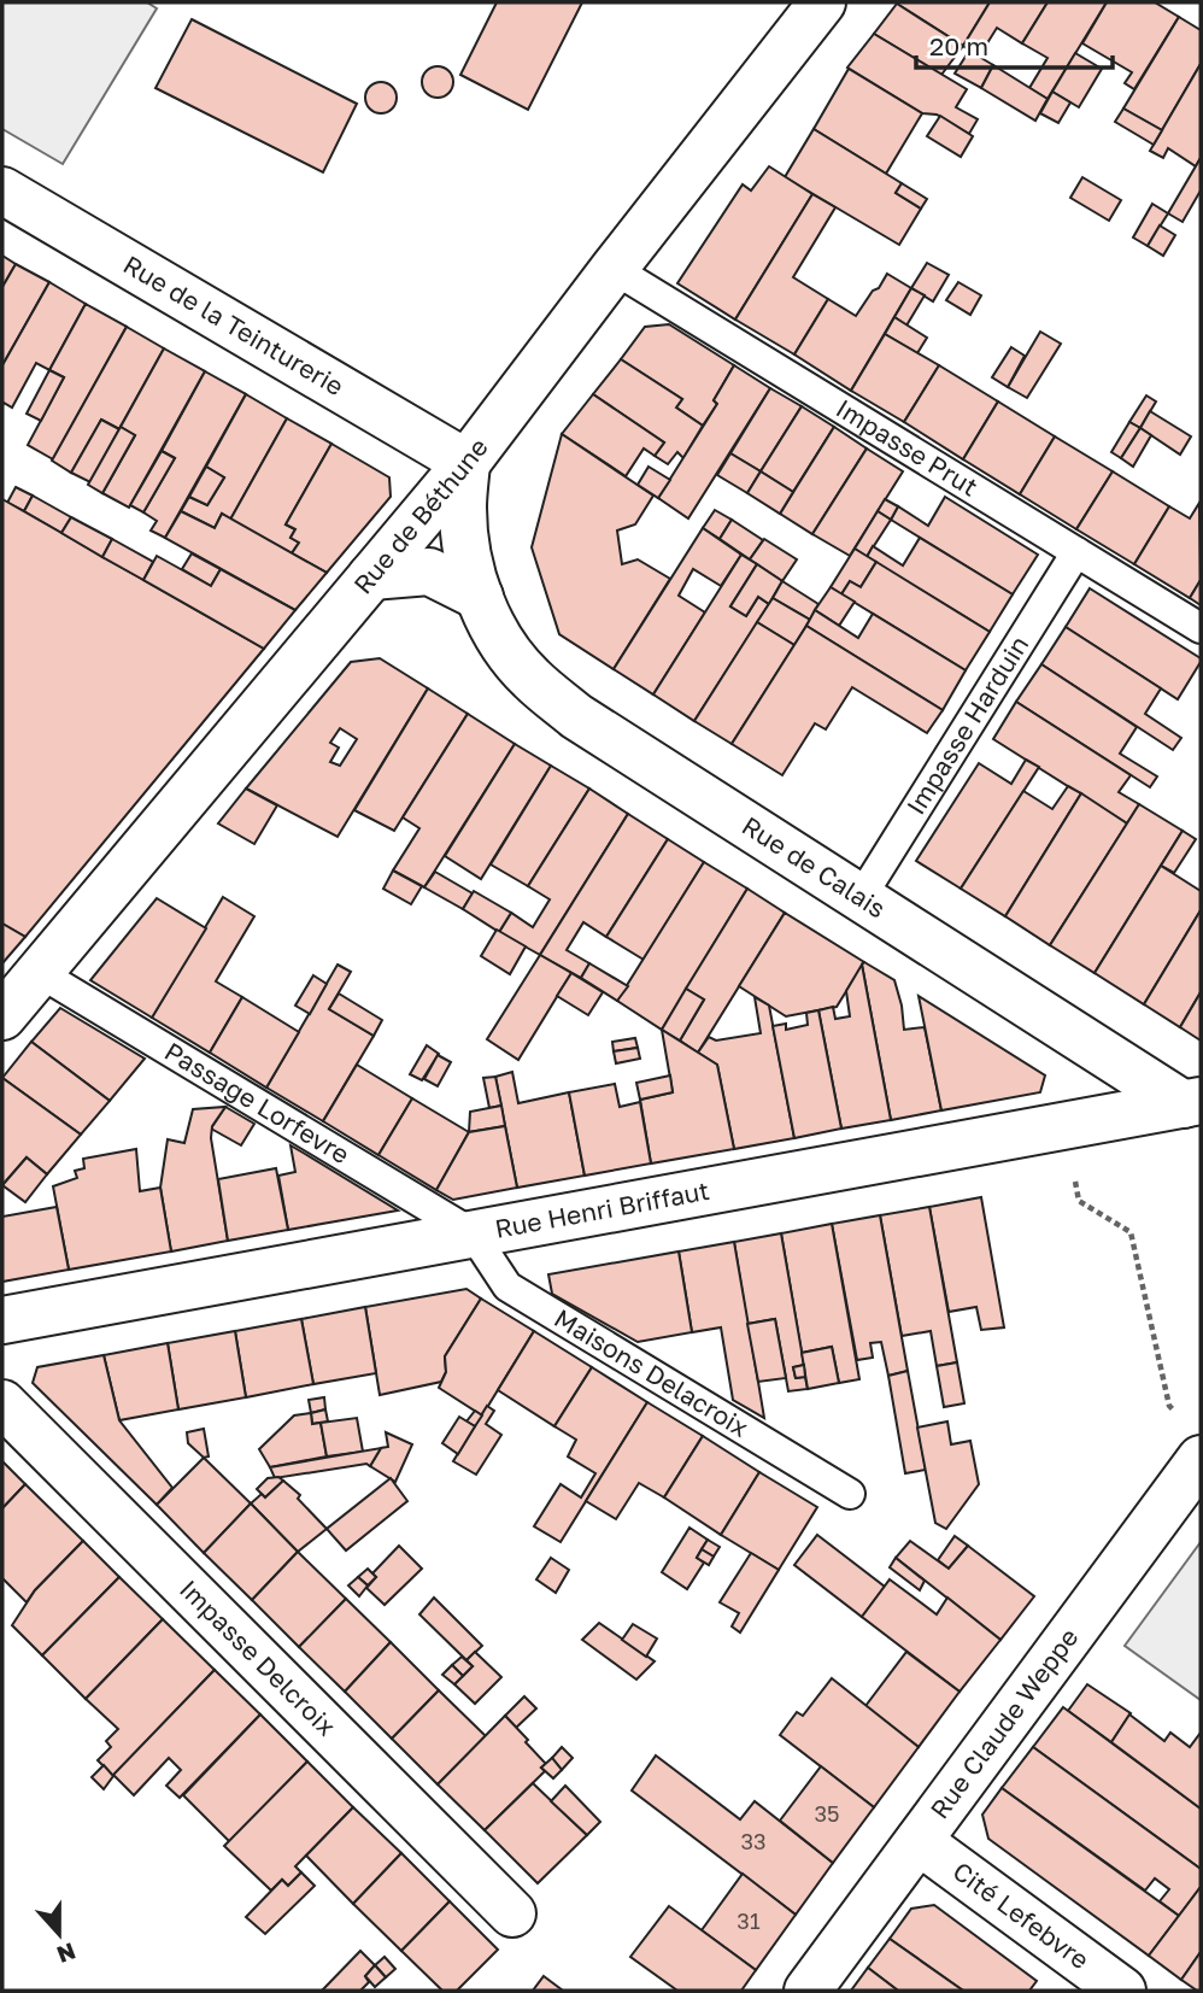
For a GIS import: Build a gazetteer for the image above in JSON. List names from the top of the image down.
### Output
{
  "streets": {
    "street": [
      "Rue de la Teinturerie",
      "Rue de Béthune",
      "Rue de Calais",
      "Rue Henri Briffaut",
      "Impasse Delcroix",
      "Rue Claude Weppe",
      "Cité Lefebvre"
    ],
    "lane": [
      "Impasse Prut",
      "Impasse Harduin",
      "Passage Lorfevre",
      "Maisons Delacroix"
    ]
  },
  "crossings": [
    ["Rue de la Teinturerie", "Rue de Béthune"],
    ["Rue de la Teinturerie", "Rue de Calais"],
    ["Impasse Prut", "Rue de Béthune"],
    ["Impasse Prut", "Impasse Harduin"],
    ["Rue de Béthune", "Rue de Calais"],
    ["Rue de Béthune", "Passage Lorfevre"],
    ["Impasse Harduin", "Rue de Calais"],
    ["Rue de Calais", "Rue Henri Briffaut"],
    ["Passage Lorfevre", "Rue Henri Briffaut"],
    ["Passage Lorfevre", "Maisons Delacroix"],
    ["Rue Henri Briffaut", "Maisons Delacroix"],
    ["Rue Claude Weppe", "Cité Lefebvre"]
  ],
  "house_numbers": ["35", "33", "31"],
  "scale_bar": "20 m",
  "north": "bottom"
}
